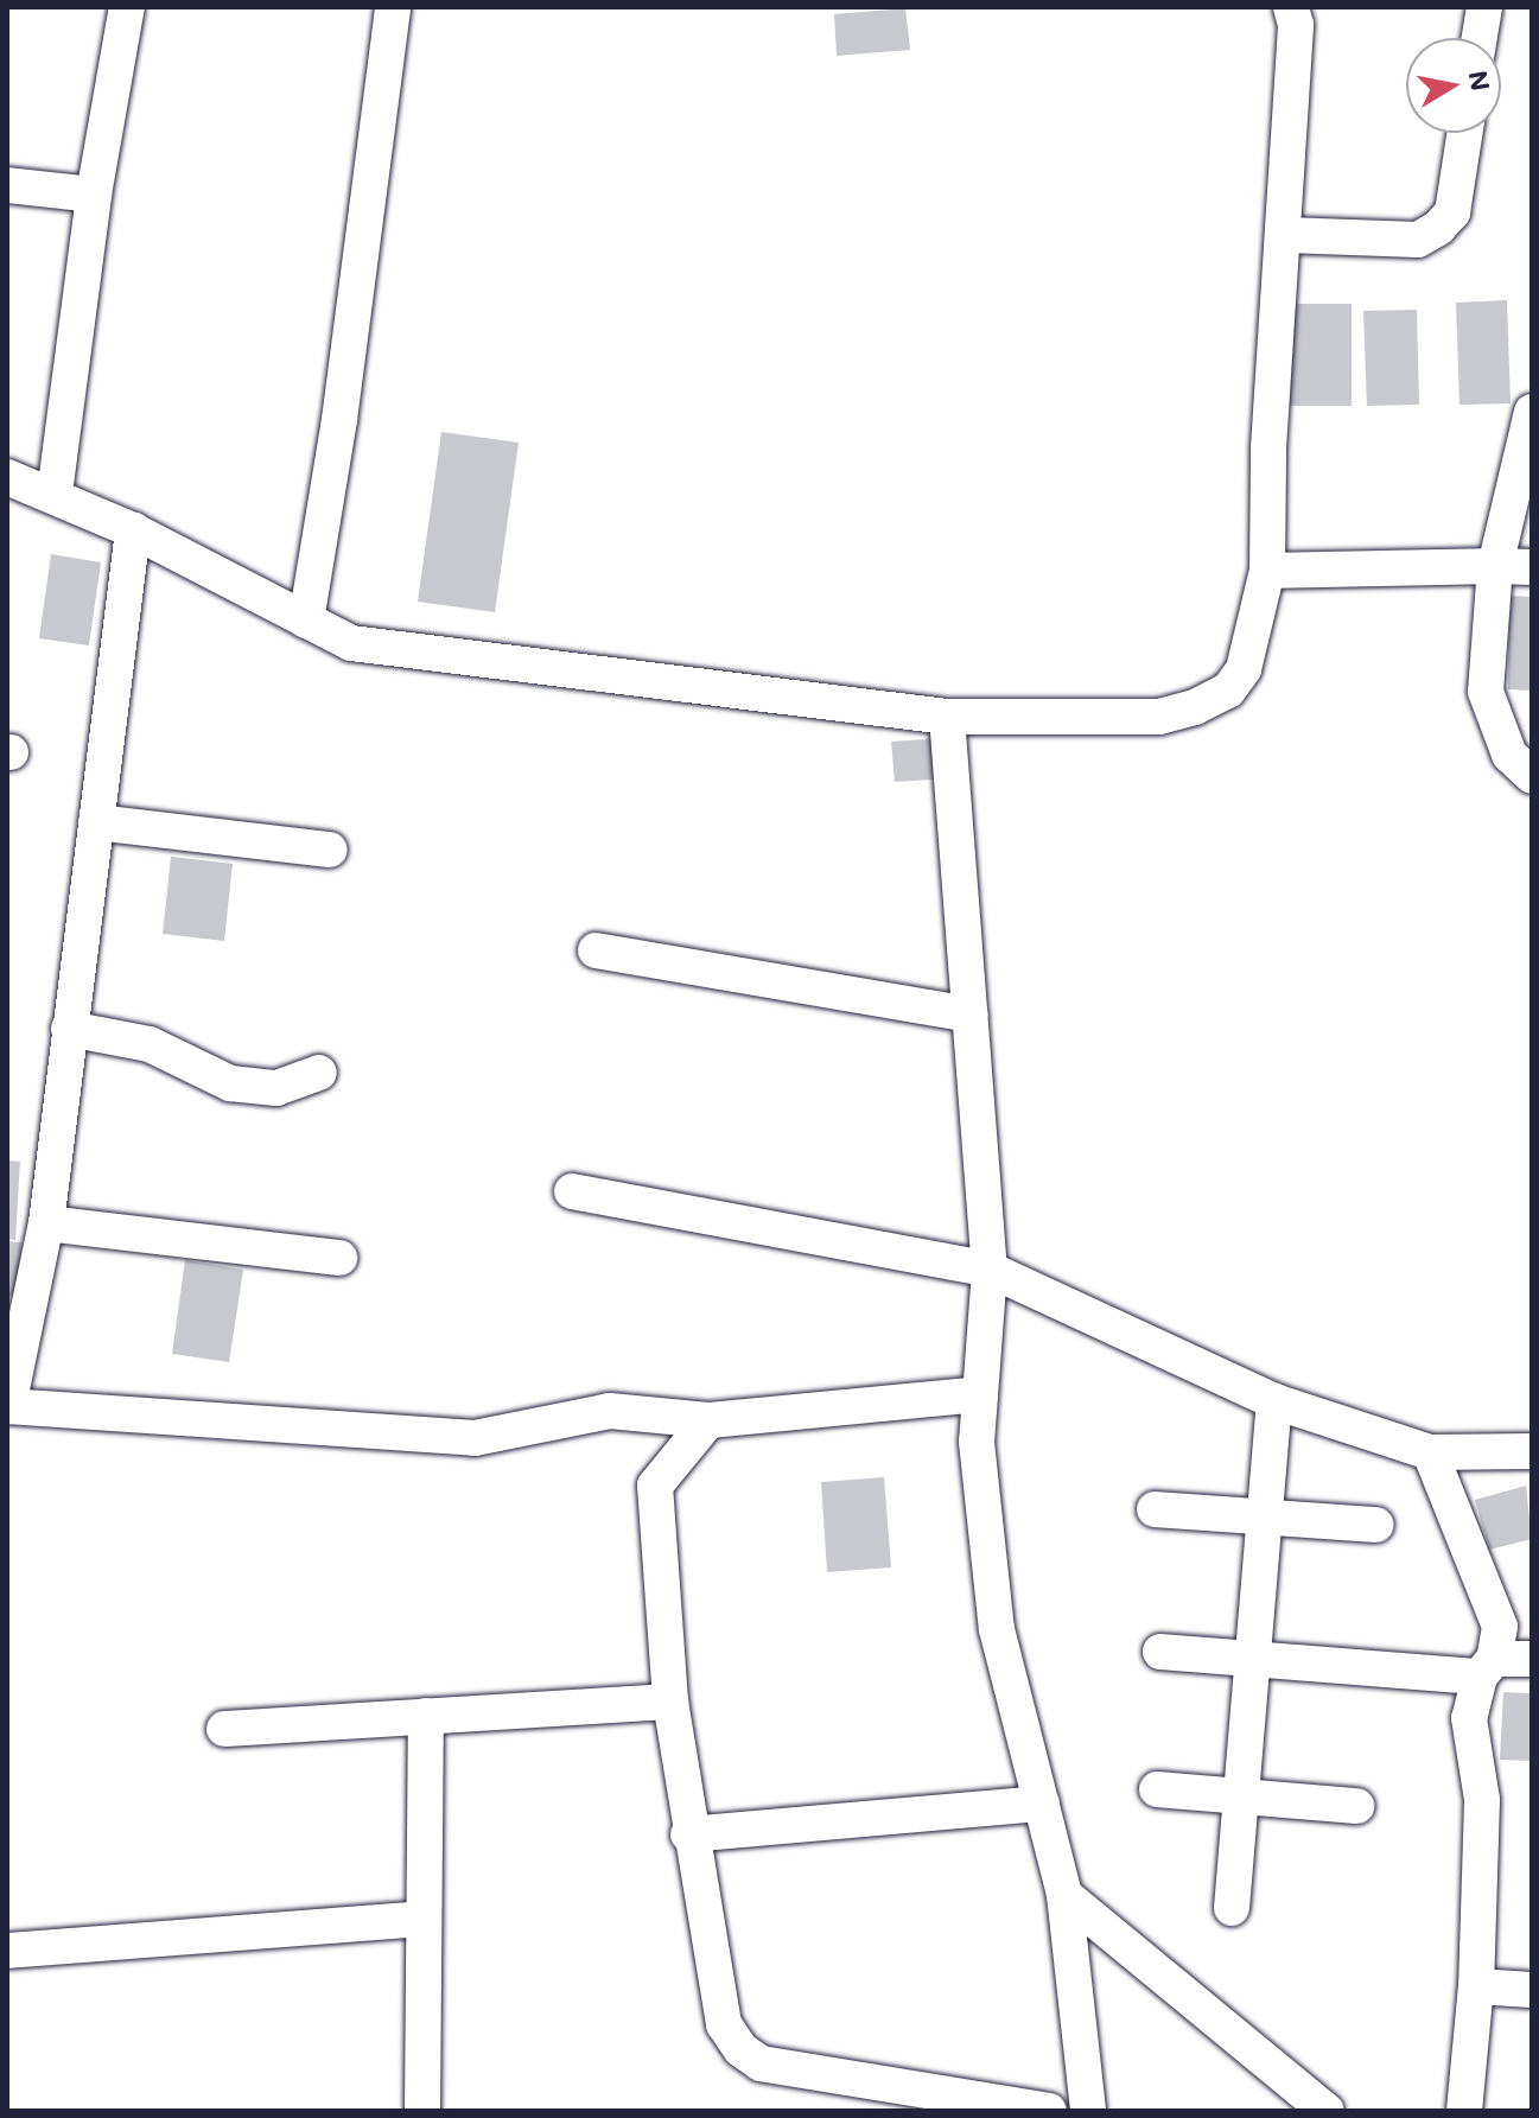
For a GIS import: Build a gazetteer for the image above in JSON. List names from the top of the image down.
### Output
{
  "north": "right"
}
